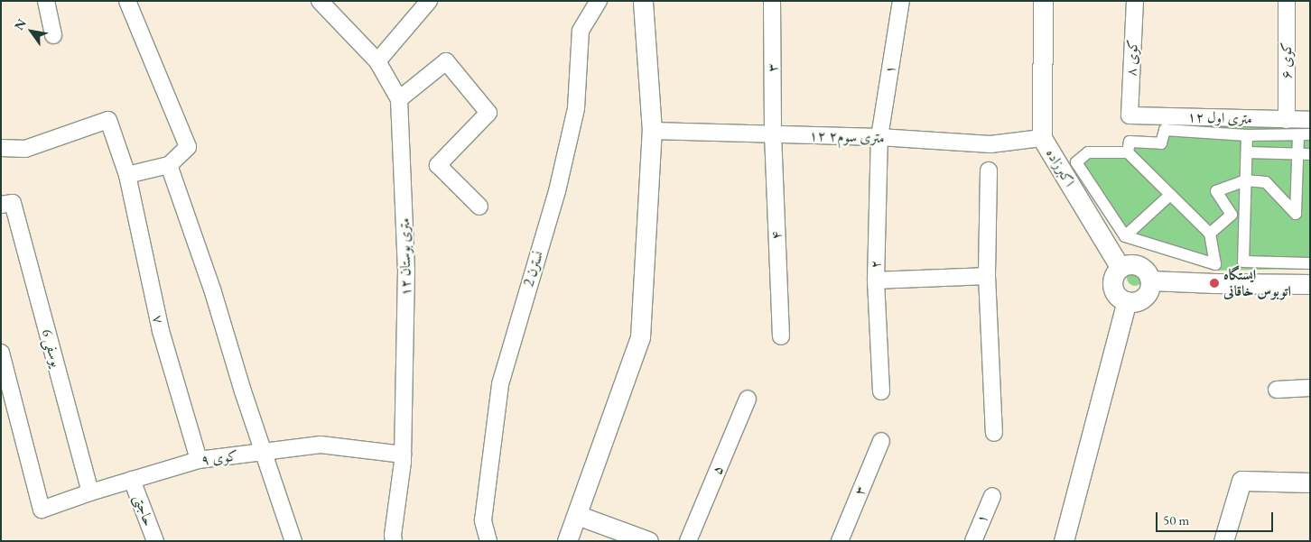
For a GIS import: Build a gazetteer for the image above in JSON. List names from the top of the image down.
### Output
{
  "streets": {
    "street": [
      "کوی ۸",
      "کوی ۶",
      "۳",
      "۱",
      "۱۲ متری اول",
      "۱۲ متری سوم۲",
      "اکبرزاده",
      "۴",
      "۱۲ متری بوستان",
      "۲",
      "نسترن 2",
      "۷",
      "یوسفی 6",
      "کوی ۹",
      "۵",
      "حاجتی"
    ]
  },
  "crossings": [
    ["کوی ۸", "۱۲ متری اول"],
    ["کوی ۶", "۱۲ متری اول"],
    ["۳", "۱۲ متری سوم۲"],
    ["۳", "۴"],
    ["۱", "۱۲ متری سوم۲"],
    ["۱", "۲"],
    ["۱۲ متری سوم۲", "اکبرزاده"],
    ["۱۲ متری سوم۲", "۴"],
    ["۱۲ متری سوم۲", "۲"],
    ["۱۲ متری بوستان", "کوی ۹"],
    ["۷", "کوی ۹"],
    ["یوسفی 6", "کوی ۹"],
    ["کوی ۹", "حاجتی"]
  ],
  "places": ["ایستگاه اتوبوس خاقانی"],
  "scale_bar": "50 m",
  "north": "top left"
}
